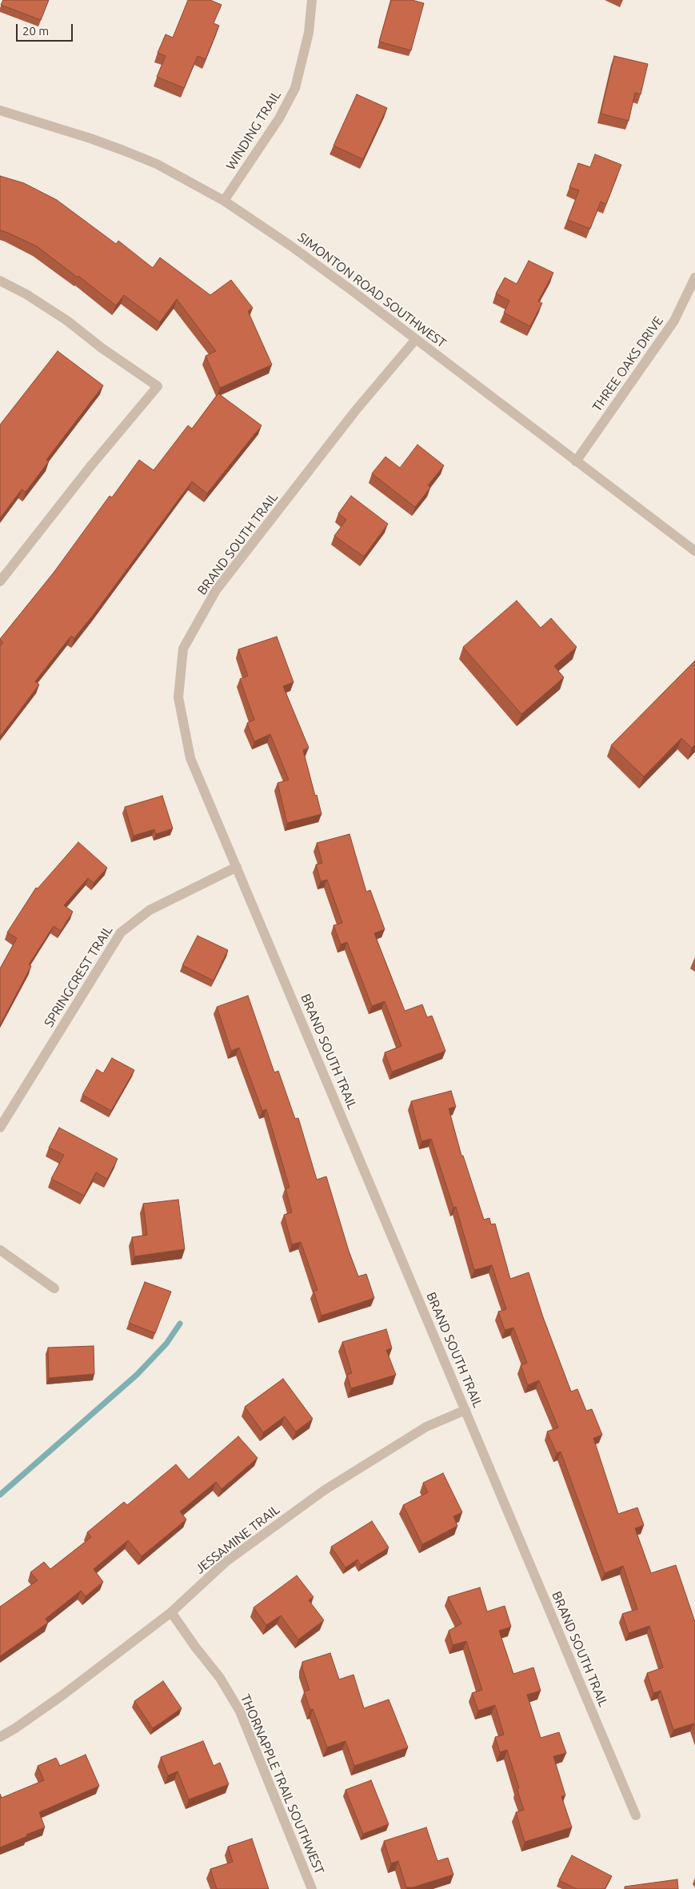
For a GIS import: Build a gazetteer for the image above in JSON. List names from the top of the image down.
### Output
{
  "streets": {
    "street": [
      "WINDING TRAIL",
      "SIMONTON ROAD SOUTHWEST",
      "THREE OAKS DRIVE",
      "BRAND SOUTH TRAIL",
      "SPRINGCREST TRAIL",
      "JESSAMINE TRAIL",
      "THORNAPPLE TRAIL SOUTHWEST"
    ]
  },
  "crossings": [
    ["WINDING TRAIL", "SIMONTON ROAD SOUTHWEST"],
    ["SIMONTON ROAD SOUTHWEST", "THREE OAKS DRIVE"],
    ["SIMONTON ROAD SOUTHWEST", "BRAND SOUTH TRAIL"],
    ["BRAND SOUTH TRAIL", "SPRINGCREST TRAIL"],
    ["BRAND SOUTH TRAIL", "JESSAMINE TRAIL"],
    ["JESSAMINE TRAIL", "THORNAPPLE TRAIL SOUTHWEST"]
  ],
  "scale_bar": "20 m"
}
